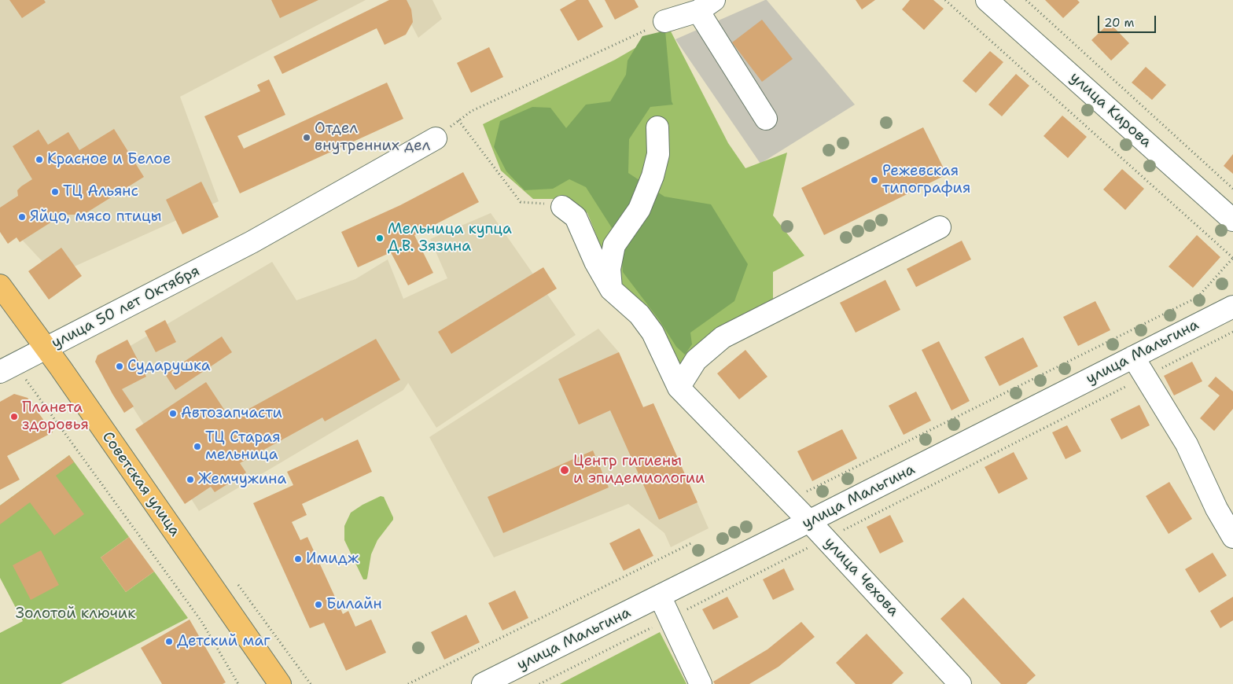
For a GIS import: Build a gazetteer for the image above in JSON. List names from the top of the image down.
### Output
{
  "streets": {
    "main road": ["Советская улица"],
    "street": [
      "улица Кирова",
      "улица 50 лет Октября",
      "улица Мальгина",
      "улица Чехова"
    ]
  },
  "crossings": [
    ["улица 50 лет Октября", "Советская улица"],
    ["улица Мальгина", "улица Чехова"]
  ],
  "parks": ["Золотой ключик"],
  "places": [
    "Отдел внутренних дел",
    "Красное и Белое",
    "Режевская типография",
    "ТЦ Альянс",
    "Яйцо, мясо птицы",
    "Мельница купца Д.В. Зязина",
    "Сударушка",
    "Автозапчасти",
    "Планета здоровья",
    "ТЦ Старая мельница",
    "Центр гигиены и эпидемиологии",
    "Жемчужина",
    "Имидж",
    "Билайн",
    "Детский маг"
  ],
  "scale_bar": "20 m"
}
